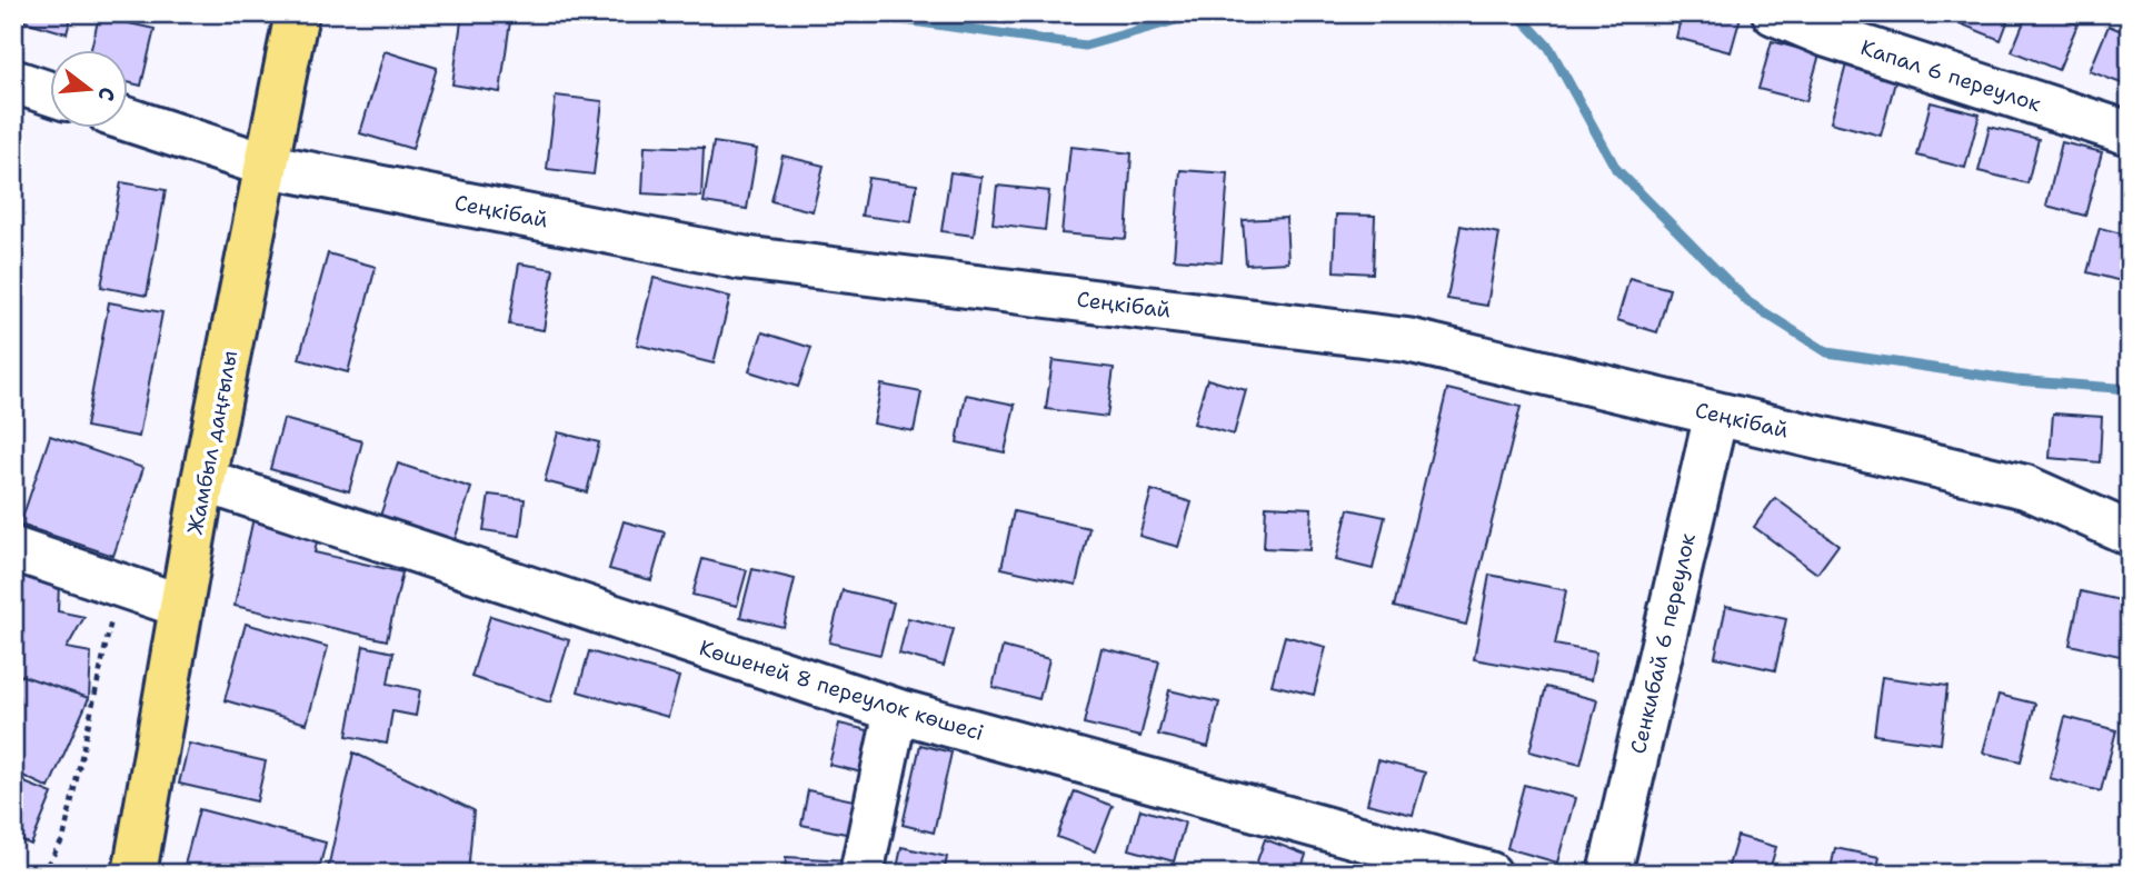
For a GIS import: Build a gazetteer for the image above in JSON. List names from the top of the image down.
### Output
{
  "streets": {
    "main road": ["Жамбыл даңғылы"],
    "street": [
      "Капал 6 переулок",
      "Сеңкібай",
      "Сенкибай 6 переулок",
      "Көшеней 8 переулок көшесі"
    ]
  },
  "crossings": [
    ["Сеңкібай", "Жамбыл даңғылы"],
    ["Сеңкібай", "Сенкибай 6 переулок"],
    ["Жамбыл даңғылы", "Көшеней 8 переулок көшесі"]
  ],
  "north": "right"
}
